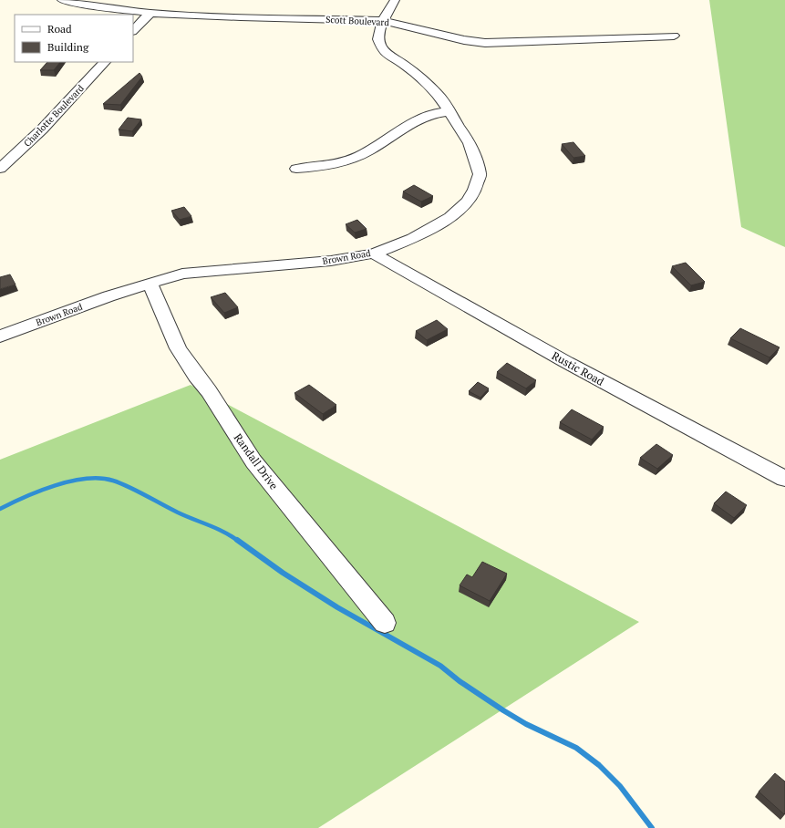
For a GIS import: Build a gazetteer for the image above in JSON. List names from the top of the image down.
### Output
{
  "streets": {
    "street": [
      "Scott Boulevard",
      "Charlotte Boulevard",
      "Brown Road",
      "Rustic Road",
      "Randall Drive"
    ]
  },
  "crossings": [
    ["Scott Boulevard", "Brown Road"],
    ["Brown Road", "Rustic Road"],
    ["Brown Road", "Randall Drive"]
  ],
  "legend": ["Road", "Building"]
}
